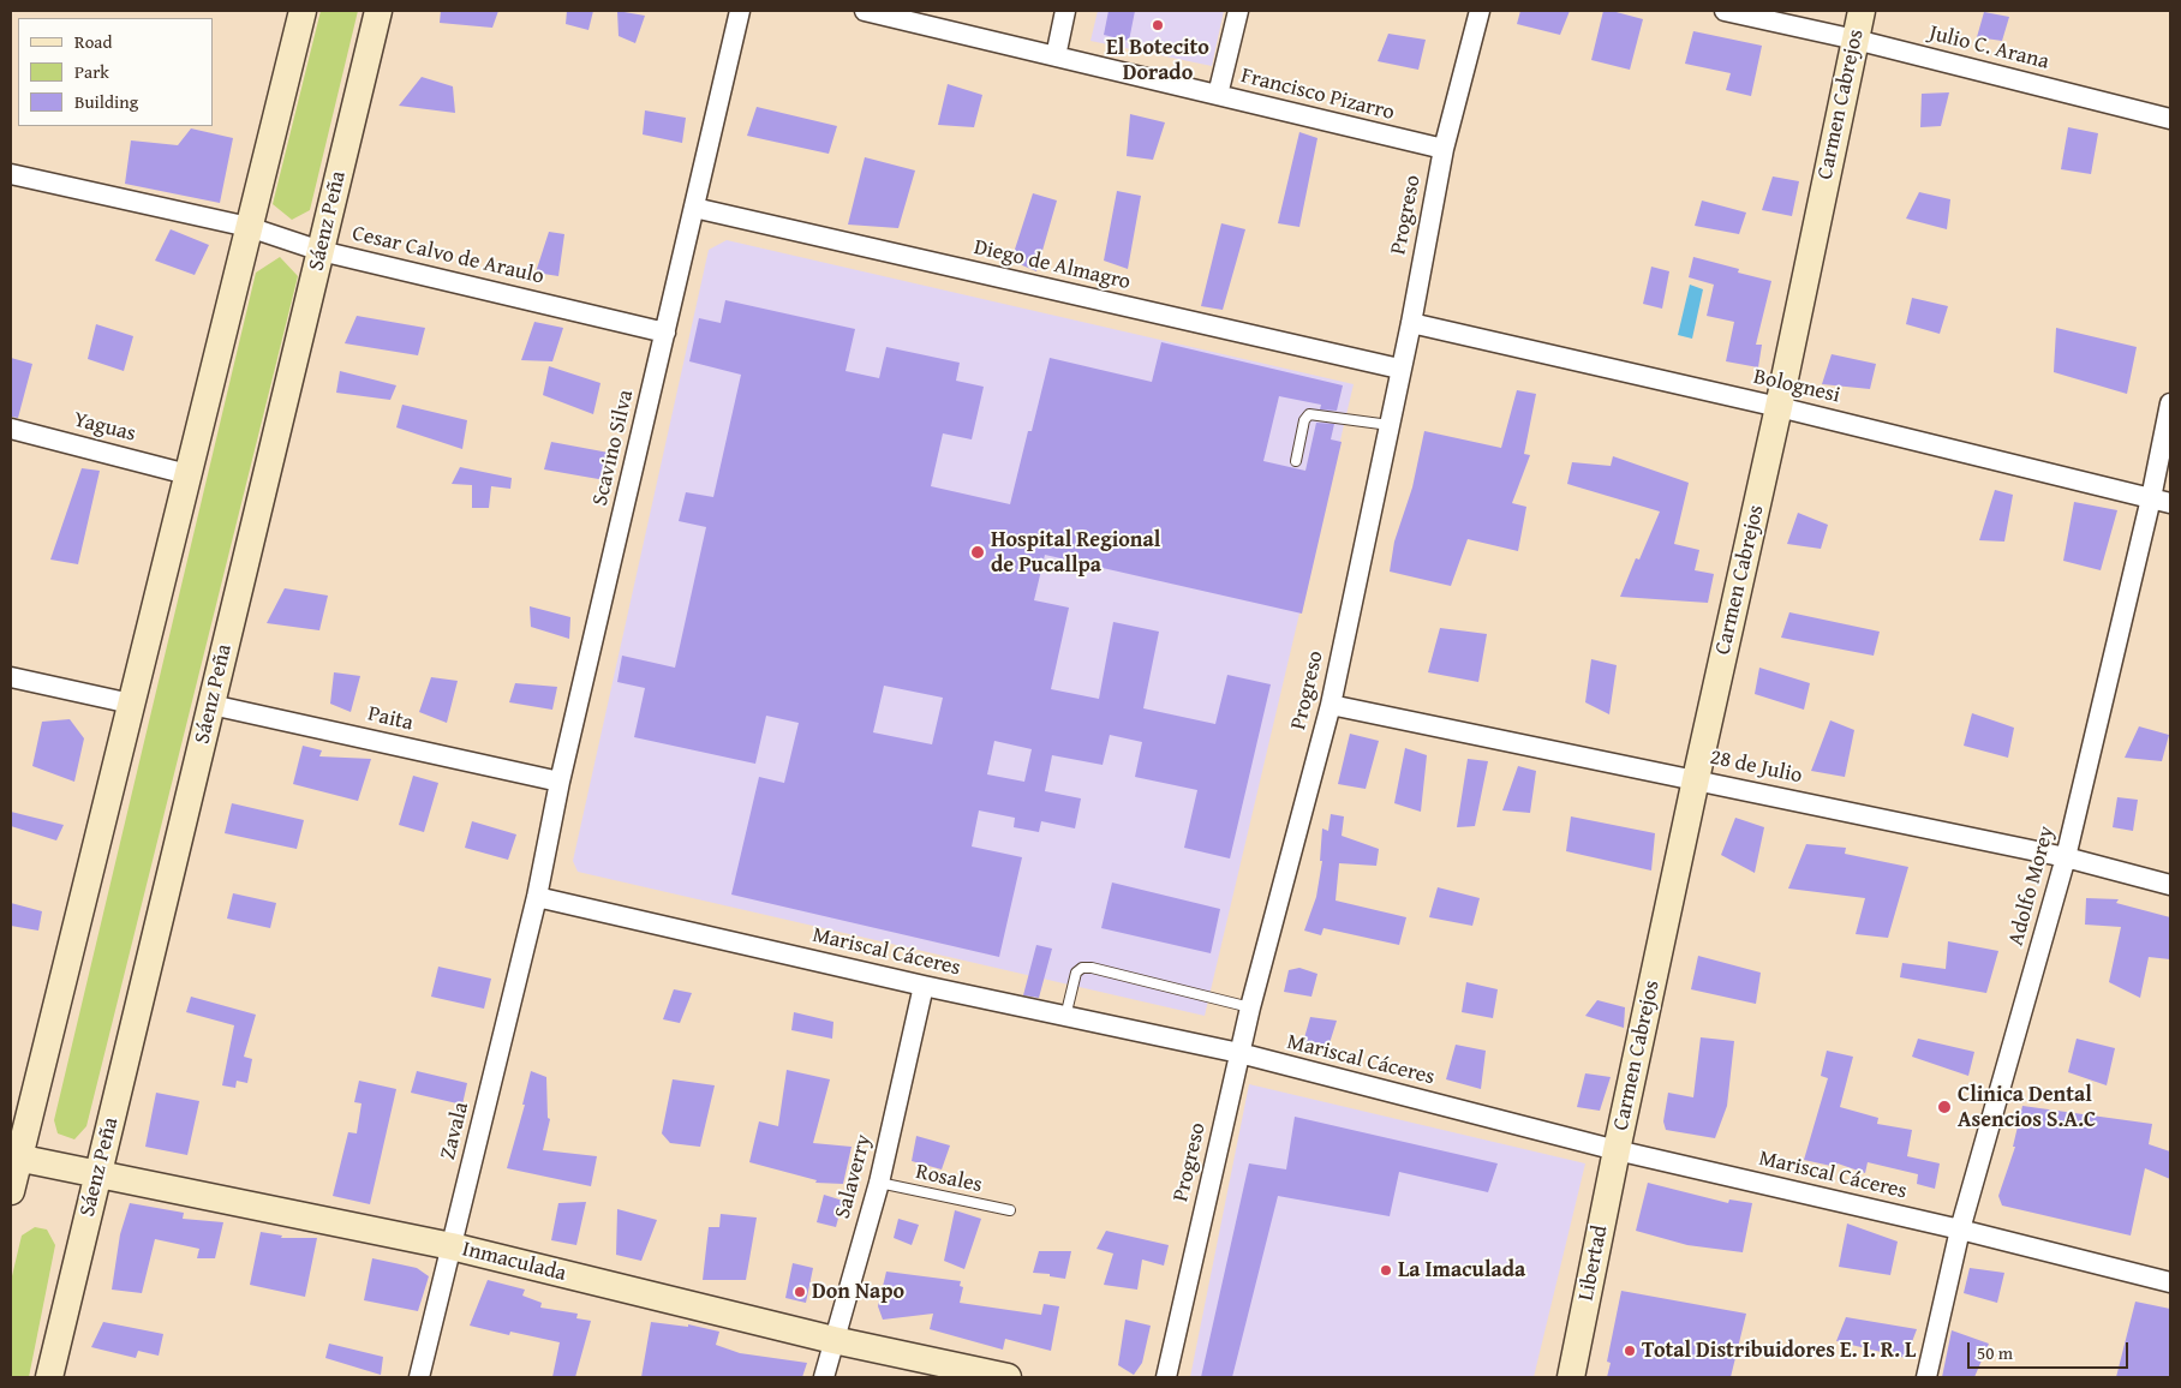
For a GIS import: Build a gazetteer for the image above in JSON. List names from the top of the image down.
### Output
{
  "streets": {
    "main road": [
      "Carmen Cabrejos",
      "Sáenz Peña",
      "Inmaculada",
      "Libertad"
    ],
    "street": [
      "Julio C. Arana",
      "Francisco Pizarro",
      "Progreso",
      "Cesar Calvo de Araulo",
      "Diego de Almagro",
      "Bolognesi",
      "Yaguas",
      "Scavino Silva",
      "Paita",
      "28 de Julio",
      "Adolfo Morey",
      "Mariscal Cáceres",
      "Zavala",
      "Salaverry"
    ],
    "lane": ["Rosales"]
  },
  "crossings": [
    ["Julio C. Arana", "Carmen Cabrejos"],
    ["Francisco Pizarro", "Progreso"],
    ["Carmen Cabrejos", "Bolognesi"],
    ["Carmen Cabrejos", "28 de Julio"],
    ["Carmen Cabrejos", "Mariscal Cáceres"],
    ["Carmen Cabrejos", "Libertad"],
    ["Progreso", "Diego de Almagro"],
    ["Progreso", "Bolognesi"],
    ["Progreso", "28 de Julio"],
    ["Progreso", "Mariscal Cáceres"],
    ["Sáenz Peña", "Cesar Calvo de Araulo"],
    ["Sáenz Peña", "Paita"],
    ["Sáenz Peña", "Inmaculada"],
    ["Cesar Calvo de Araulo", "Scavino Silva"],
    ["Diego de Almagro", "Scavino Silva"],
    ["Bolognesi", "Adolfo Morey"],
    ["Scavino Silva", "Paita"],
    ["Scavino Silva", "Mariscal Cáceres"],
    ["Scavino Silva", "Zavala"],
    ["28 de Julio", "Adolfo Morey"],
    ["Adolfo Morey", "Mariscal Cáceres"],
    ["Mariscal Cáceres", "Zavala"],
    ["Mariscal Cáceres", "Salaverry"],
    ["Mariscal Cáceres", "Libertad"],
    ["Zavala", "Inmaculada"],
    ["Salaverry", "Rosales"],
    ["Salaverry", "Inmaculada"]
  ],
  "places": [
    "El Botecito Dorado",
    "Hospital Regional de Pucallpa",
    "Clinica Dental Asencios S.A.C",
    "La Imaculada",
    "Don Napo",
    "Total Distribuidores E. I. R. L"
  ],
  "legend": ["Road", "Park", "Building"],
  "scale_bar": "50 m"
}
